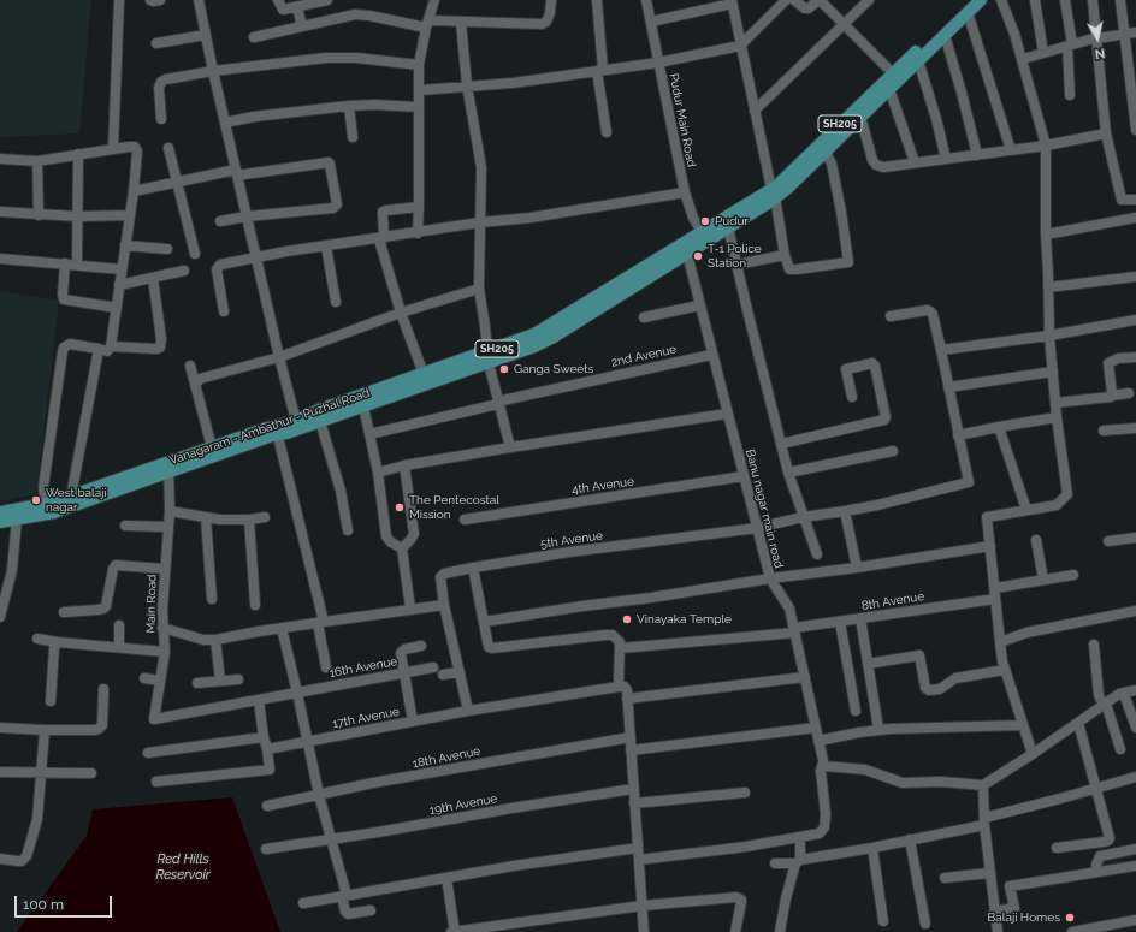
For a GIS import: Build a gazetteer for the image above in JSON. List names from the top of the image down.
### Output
{
  "streets": {
    "main road": ["SH205", "Vanagaram - Ambathur - Puzhal Road"],
    "street": [
      "Pudur Main Road",
      "2nd Avenue",
      "4th Avenue",
      "Banu nagar main road",
      "5th Avenue",
      "8th Avenue",
      "Main Road",
      "16th Avenue",
      "17th Avenue",
      "18th Avenue",
      "19th Avenue"
    ]
  },
  "crossings": [
    ["Pudur Main Road", "Vanagaram - Ambathur - Puzhal Road"],
    ["2nd Avenue", "Banu nagar main road"],
    ["Vanagaram - Ambathur - Puzhal Road", "Main Road"],
    ["4th Avenue", "Banu nagar main road"],
    ["Banu nagar main road", "5th Avenue"],
    ["Banu nagar main road", "8th Avenue"],
    ["Main Road", "16th Avenue"]
  ],
  "water": ["Red Hills Reservoir"],
  "places": [
    "Pudur",
    "T-1 Police Station",
    "Ganga Sweets",
    "West balaji nagar",
    "The Pentecostal Mission",
    "Vinayaka Temple",
    "Balaji Homes"
  ],
  "scale_bar": "100 m",
  "north": "bottom"
}
